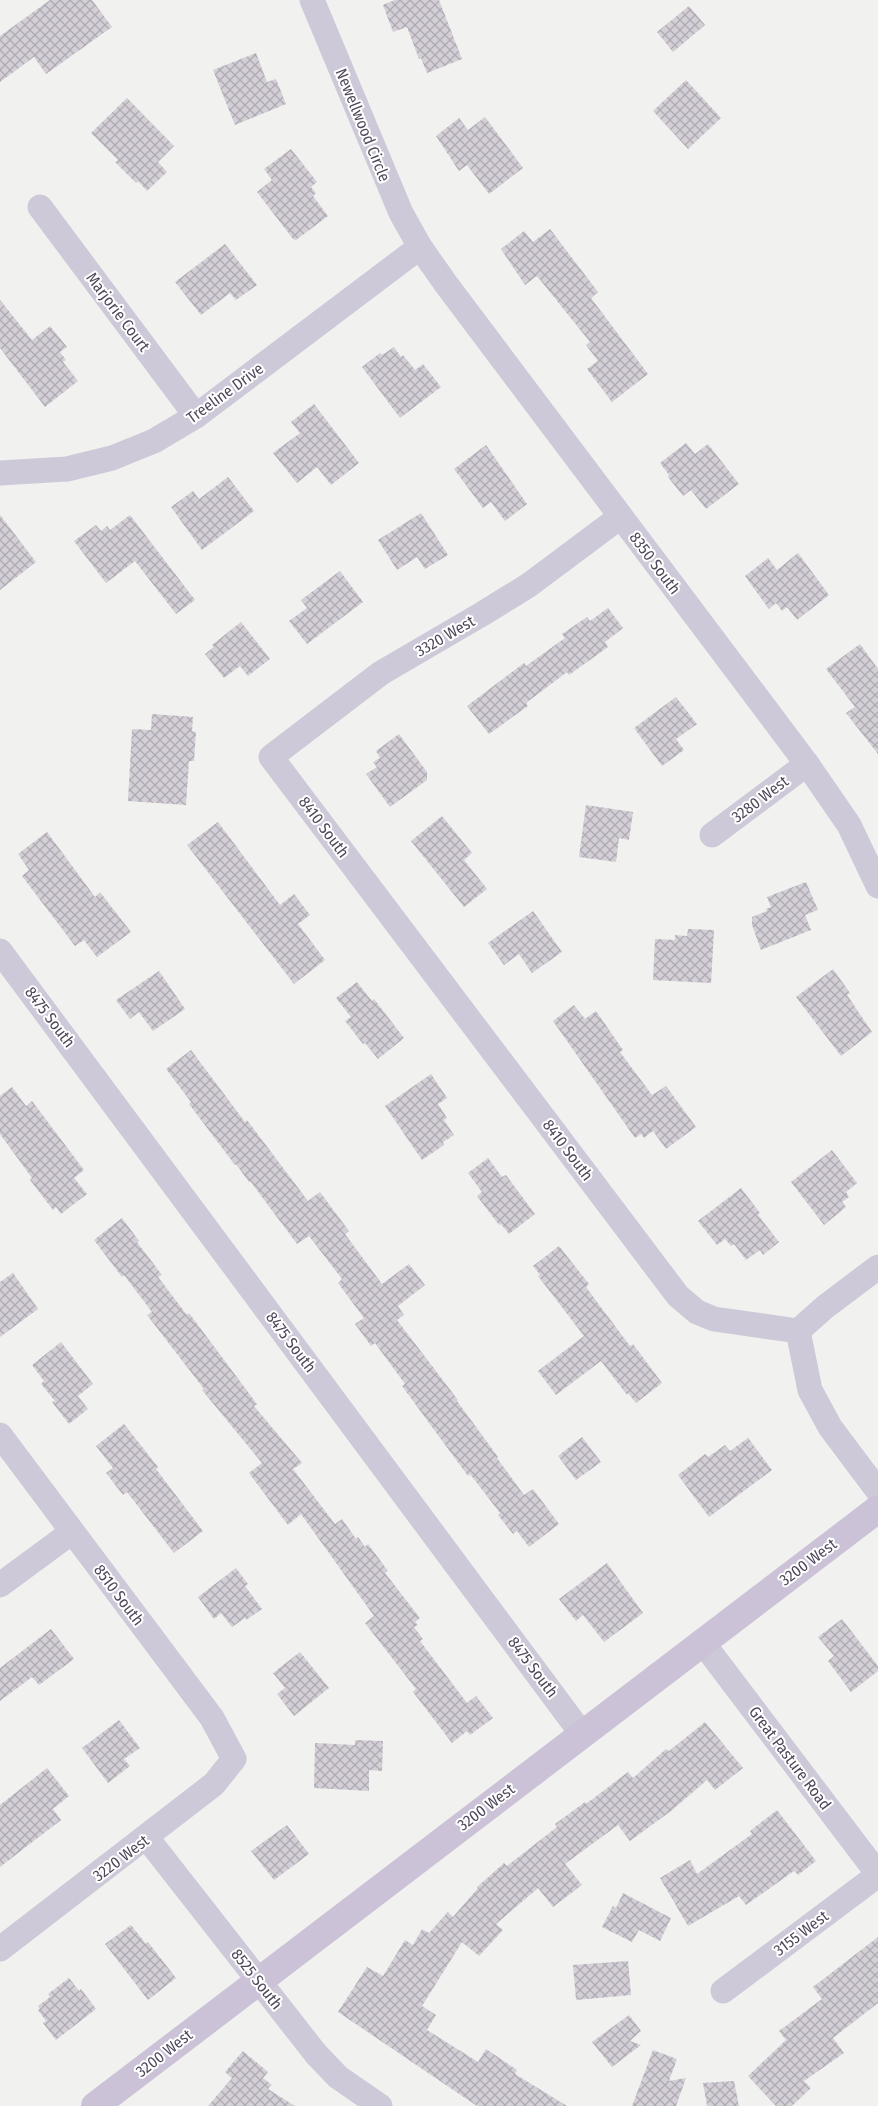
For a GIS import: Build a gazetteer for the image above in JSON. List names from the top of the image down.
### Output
{
  "streets": {
    "street": [
      "Newellwood Circle",
      "Marjorie Court",
      "Treeline Drive",
      "8350 South",
      "3320 West",
      "3280 West",
      "8410 South",
      "8475 South",
      "3200 West",
      "8510 South",
      "Great Pasture Road",
      "3220 West",
      "3155 West",
      "8525 South"
    ]
  },
  "crossings": [
    ["Newellwood Circle", "Treeline Drive"],
    ["Newellwood Circle", "8350 South"],
    ["Marjorie Court", "Treeline Drive"],
    ["Treeline Drive", "8350 South"],
    ["8350 South", "3320 West"],
    ["8350 South", "3280 West"],
    ["3320 West", "8410 South"],
    ["8475 South", "3200 West"],
    ["3200 West", "Great Pasture Road"],
    ["3200 West", "8525 South"],
    ["8510 South", "3220 West"],
    ["Great Pasture Road", "3155 West"],
    ["3220 West", "8525 South"]
  ]
}
